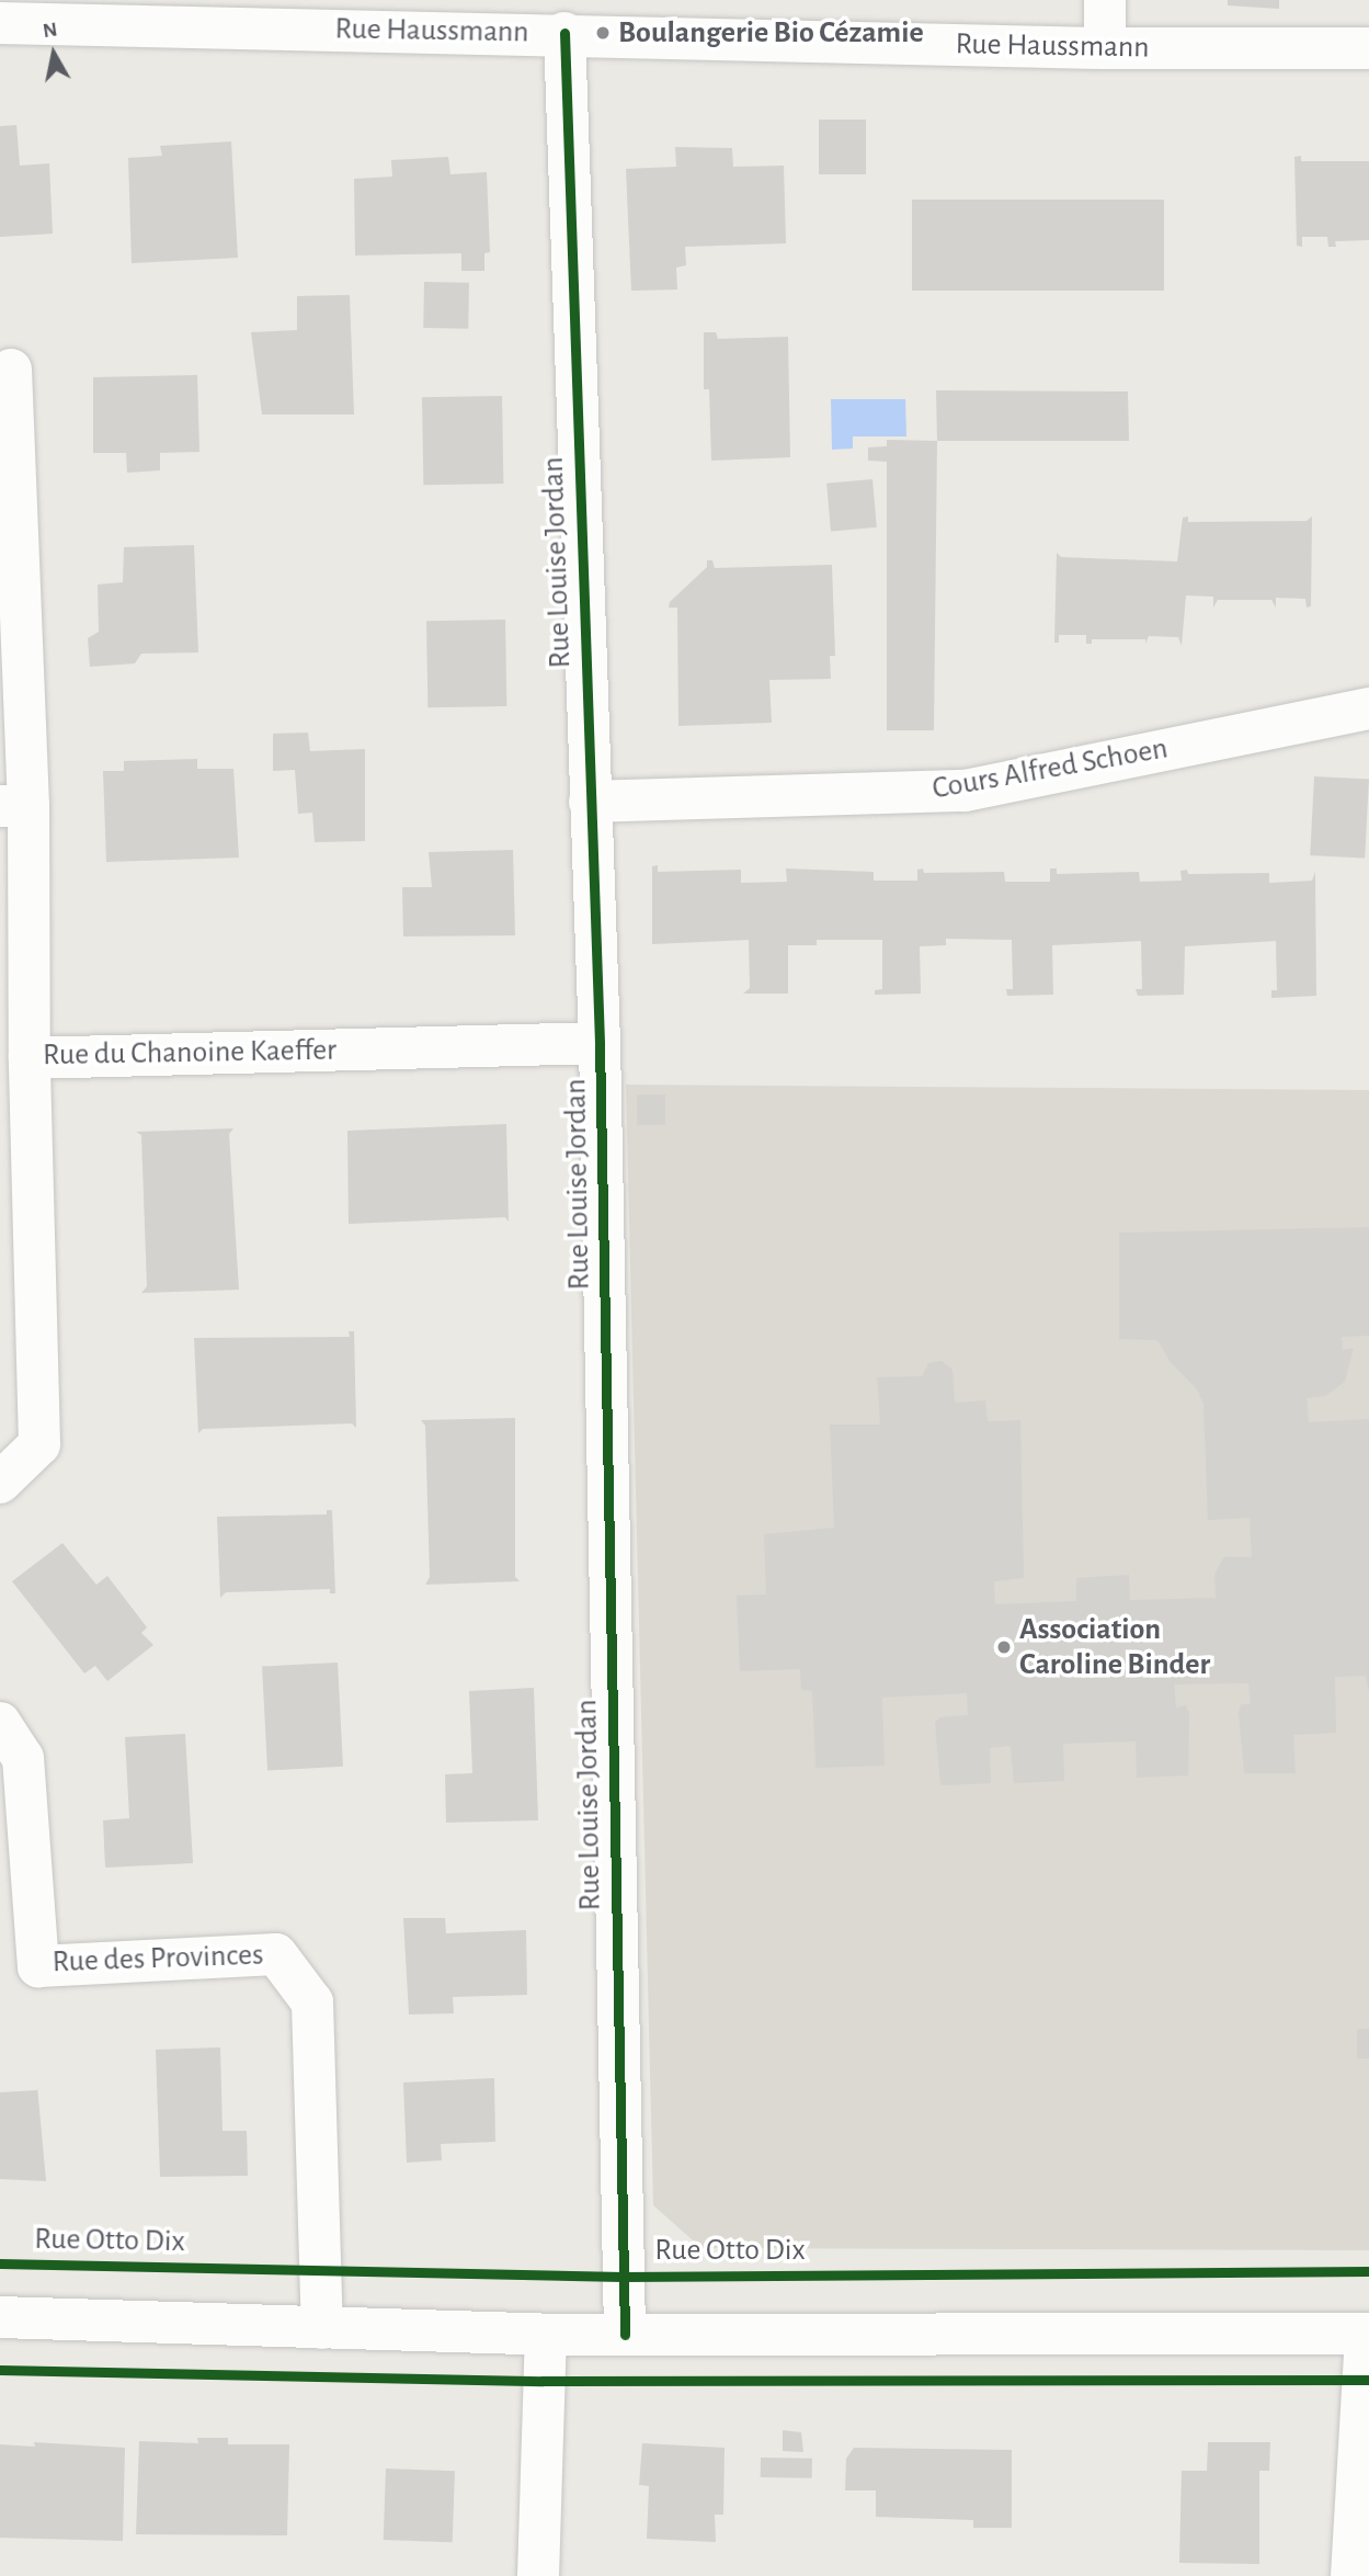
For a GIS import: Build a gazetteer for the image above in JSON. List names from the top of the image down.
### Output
{
  "streets": {
    "street": [
      "Rue Haussmann",
      "Rue Louise Jordan",
      "Cours Alfred Schoen",
      "Rue du Chanoine Kaeffer",
      "Rue des Provinces"
    ],
    "cycle path": ["Rue Otto Dix"]
  },
  "crossings": [
    ["Rue Haussmann", "Rue Louise Jordan"],
    ["Rue Louise Jordan", "Cours Alfred Schoen"],
    ["Rue Louise Jordan", "Rue du Chanoine Kaeffer"]
  ],
  "places": ["Boulangerie Bio Cézamie", "Association Caroline Binder"],
  "north": "top"
}
